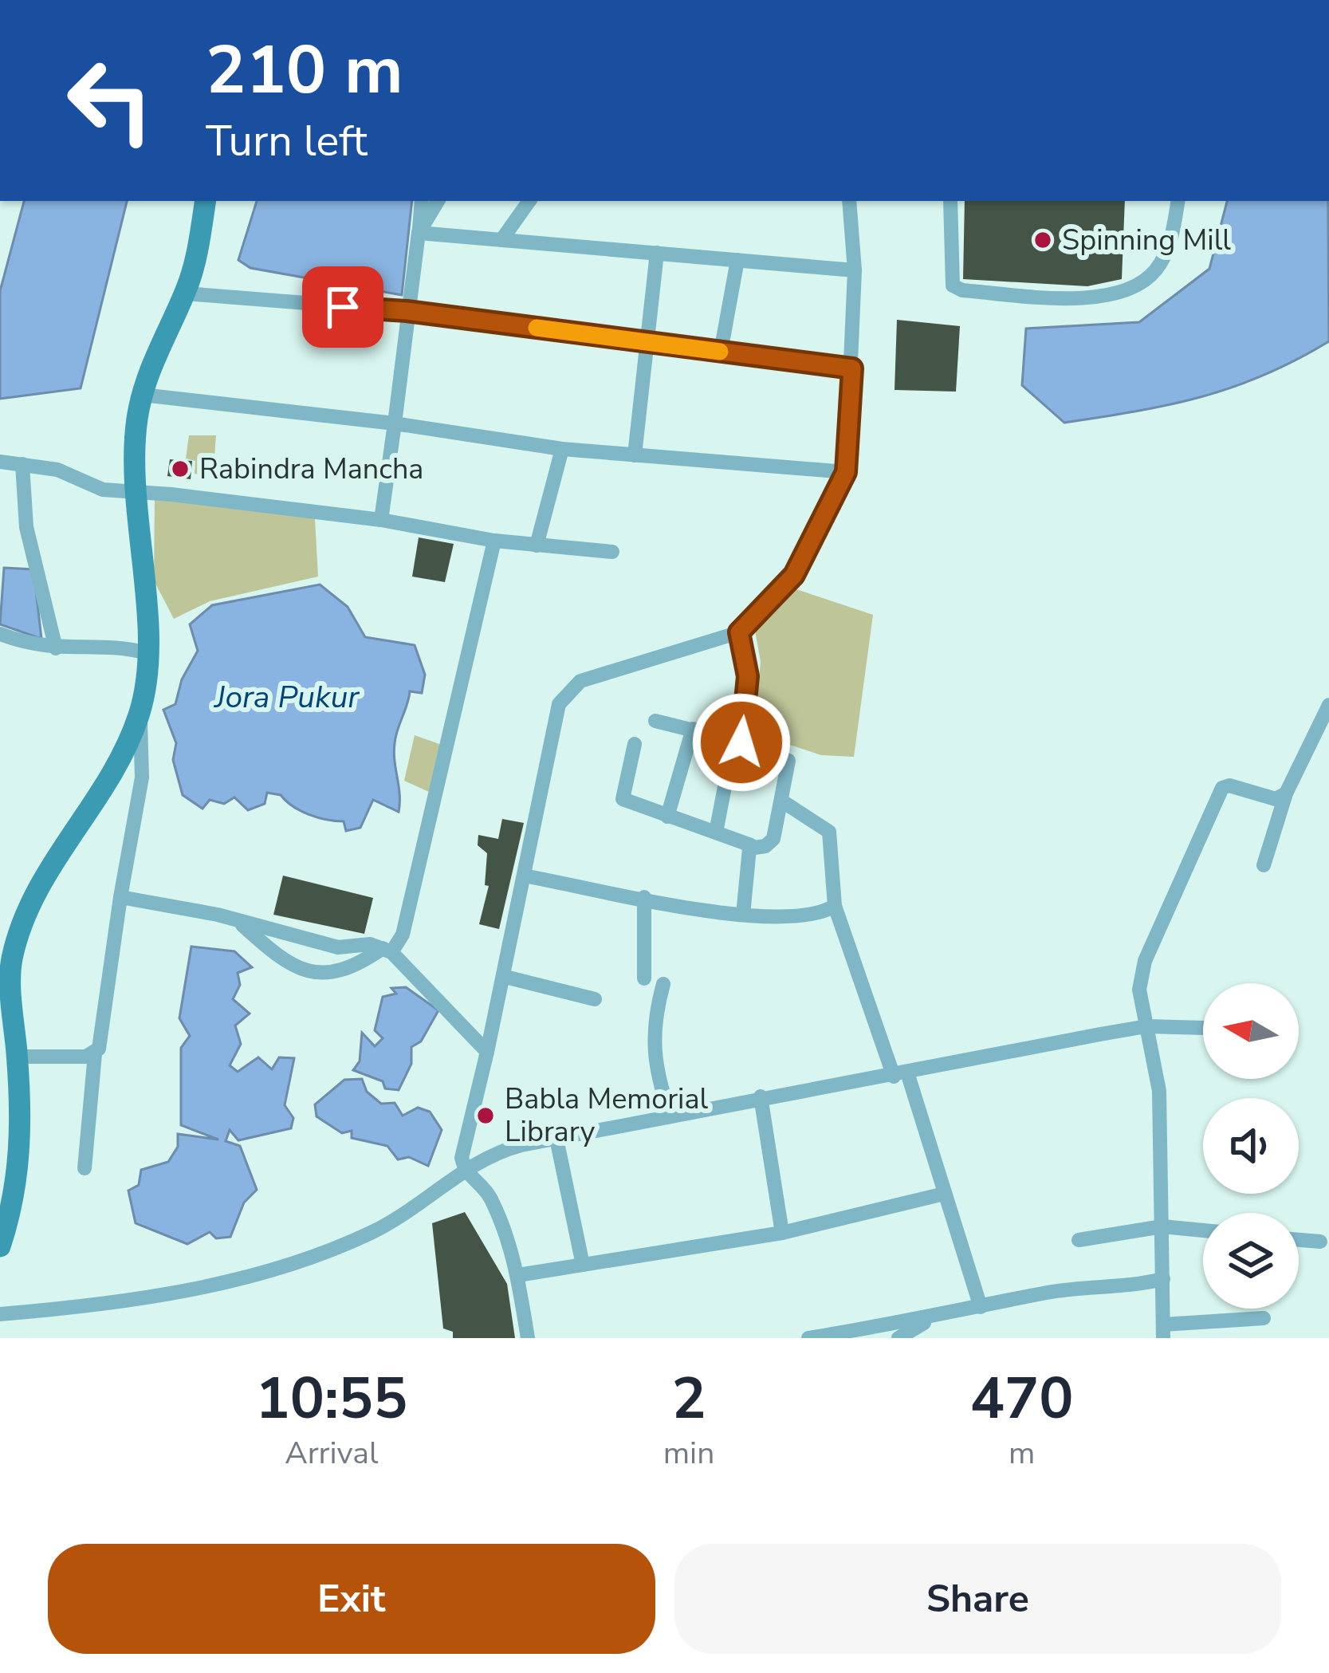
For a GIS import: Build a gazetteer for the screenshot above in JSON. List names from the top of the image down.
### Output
{
  "water": ["Jora Pukur"],
  "places": ["Spinning Mill", "Rabindra Mancha", "Babla Memorial Library"],
  "north": "left",
  "page": {
    "turn": ["210 m", "Turn left"],
    "eta": [
      "10:55",
      "Arrival",
      "2",
      "min",
      "470",
      "m"
    ],
    "buttons": ["Exit", "Share"]
  }
}
